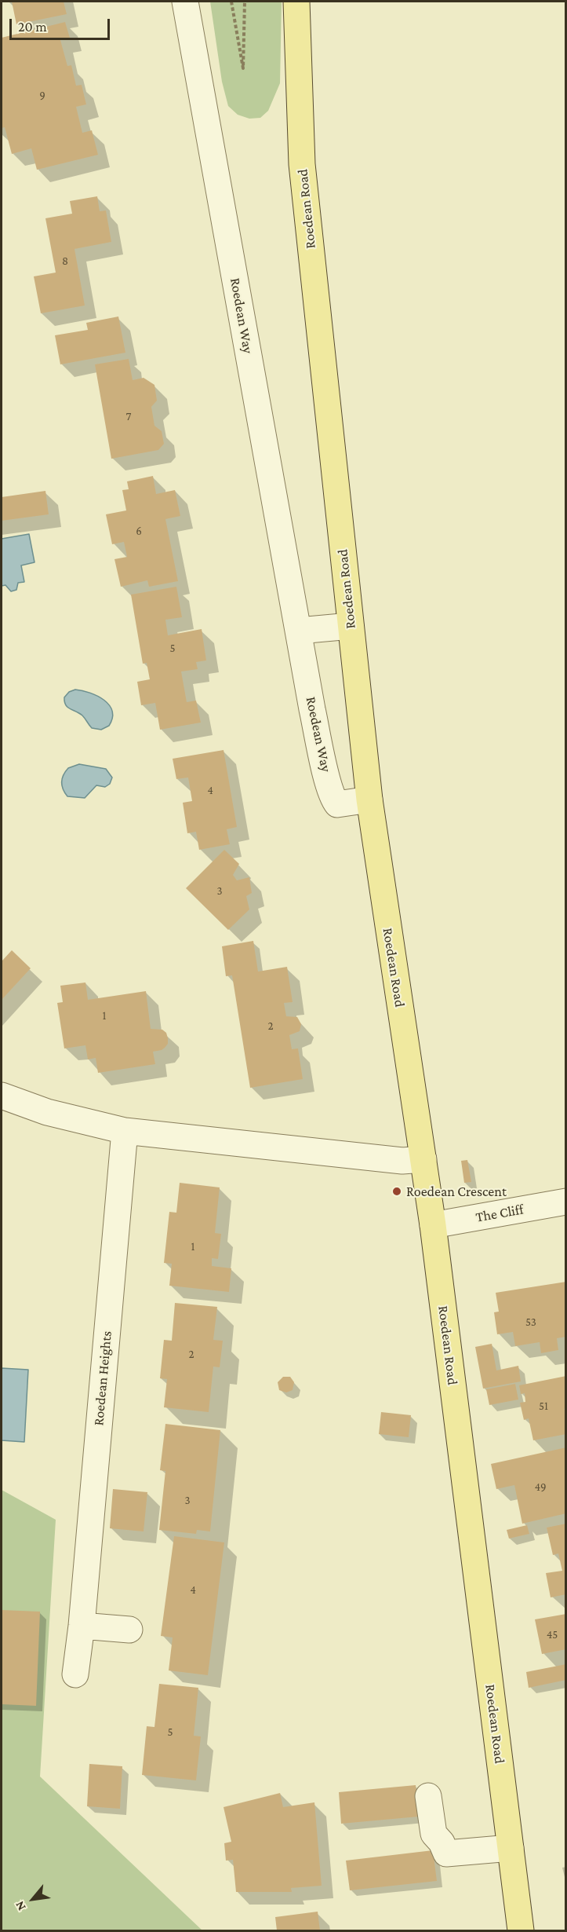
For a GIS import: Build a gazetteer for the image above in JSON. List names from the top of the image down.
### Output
{
  "streets": {
    "main road": ["Roedean Road"],
    "street": ["Roedean Way", "The Cliff", "Roedean Heights"]
  },
  "crossings": [
    ["Roedean Road", "Roedean Way"],
    ["Roedean Road", "The Cliff"]
  ],
  "places": ["Roedean Crescent"],
  "house_numbers": [
    "9",
    "8",
    "7",
    "6",
    "5",
    "4",
    "3",
    "1",
    "2",
    "1",
    "53",
    "2",
    "51",
    "49",
    "3",
    "4",
    "45",
    "5"
  ],
  "scale_bar": "20 m",
  "north": "bottom left"
}
